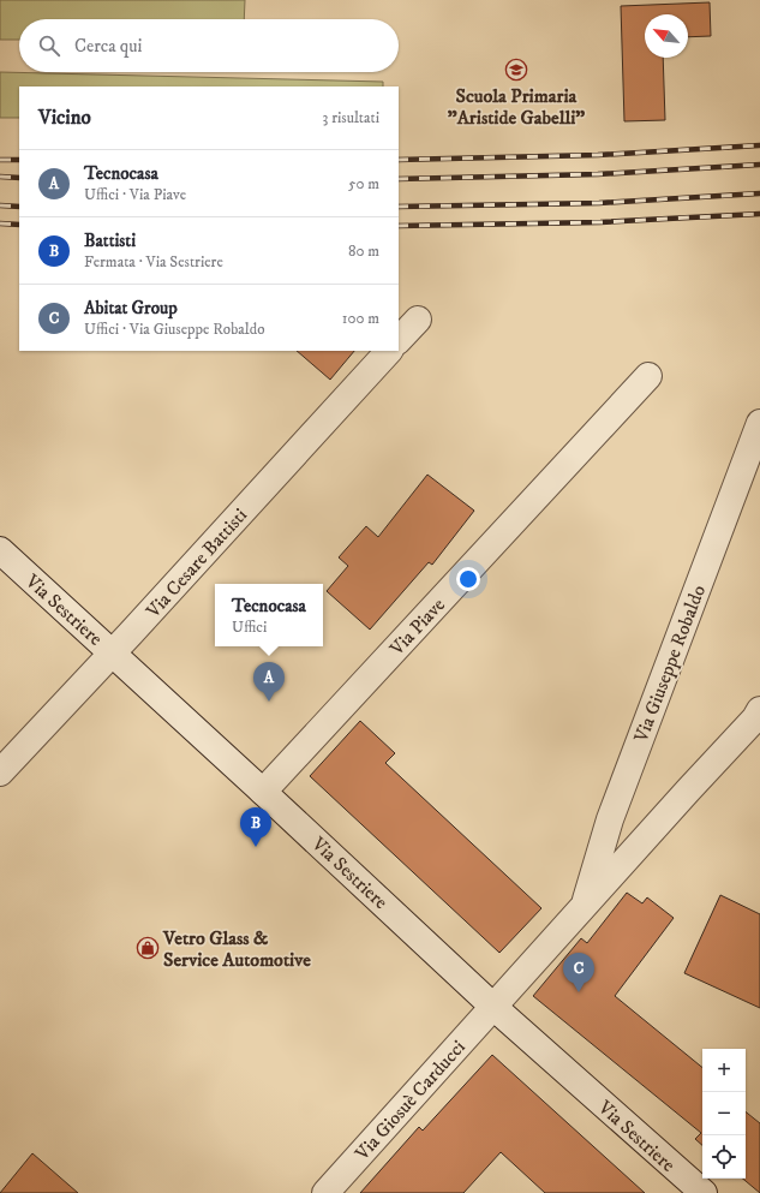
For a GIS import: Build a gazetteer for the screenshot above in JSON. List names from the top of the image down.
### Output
{
  "streets": {
    "street": [
      "Via Cesare Battisti",
      "Via Sestriere",
      "Via Piave",
      "Via Giuseppe Robaldo",
      "Via Giosuè Carducci"
    ]
  },
  "crossings": [
    ["Via Cesare Battisti", "Via Sestriere"],
    ["Via Sestriere", "Via Piave"],
    ["Via Sestriere", "Via Giuseppe Robaldo"],
    ["Via Sestriere", "Via Giosuè Carducci"],
    ["Via Giuseppe Robaldo", "Via Giosuè Carducci"]
  ],
  "places": {
    "school or university": ["Scuola Primaria \"Aristide Gabelli\""],
    "shop": ["Vetro Glass & Service Automotive"]
  },
  "north": "top left",
  "page": {
    "search": "Cerca qui",
    "heading": ["Vicino", "3 risultati"],
    "list": [
      {
        "mark": "A",
        "name": "Tecnocasa",
        "note": "Uffici · Via Piave",
        "value": "50 m"
      },
      {
        "mark": "B",
        "name": "Battisti",
        "note": "Fermata · Via Sestriere",
        "value": "80 m"
      },
      {
        "mark": "C",
        "name": "Abitat Group",
        "note": "Uffici · Via Giuseppe Robaldo",
        "value": "100 m"
      }
    ],
    "popup": ["Tecnocasa", "Uffici"],
    "pins": ["A", "B", "C"],
    "map_buttons": ["+", "−"]
  }
}
